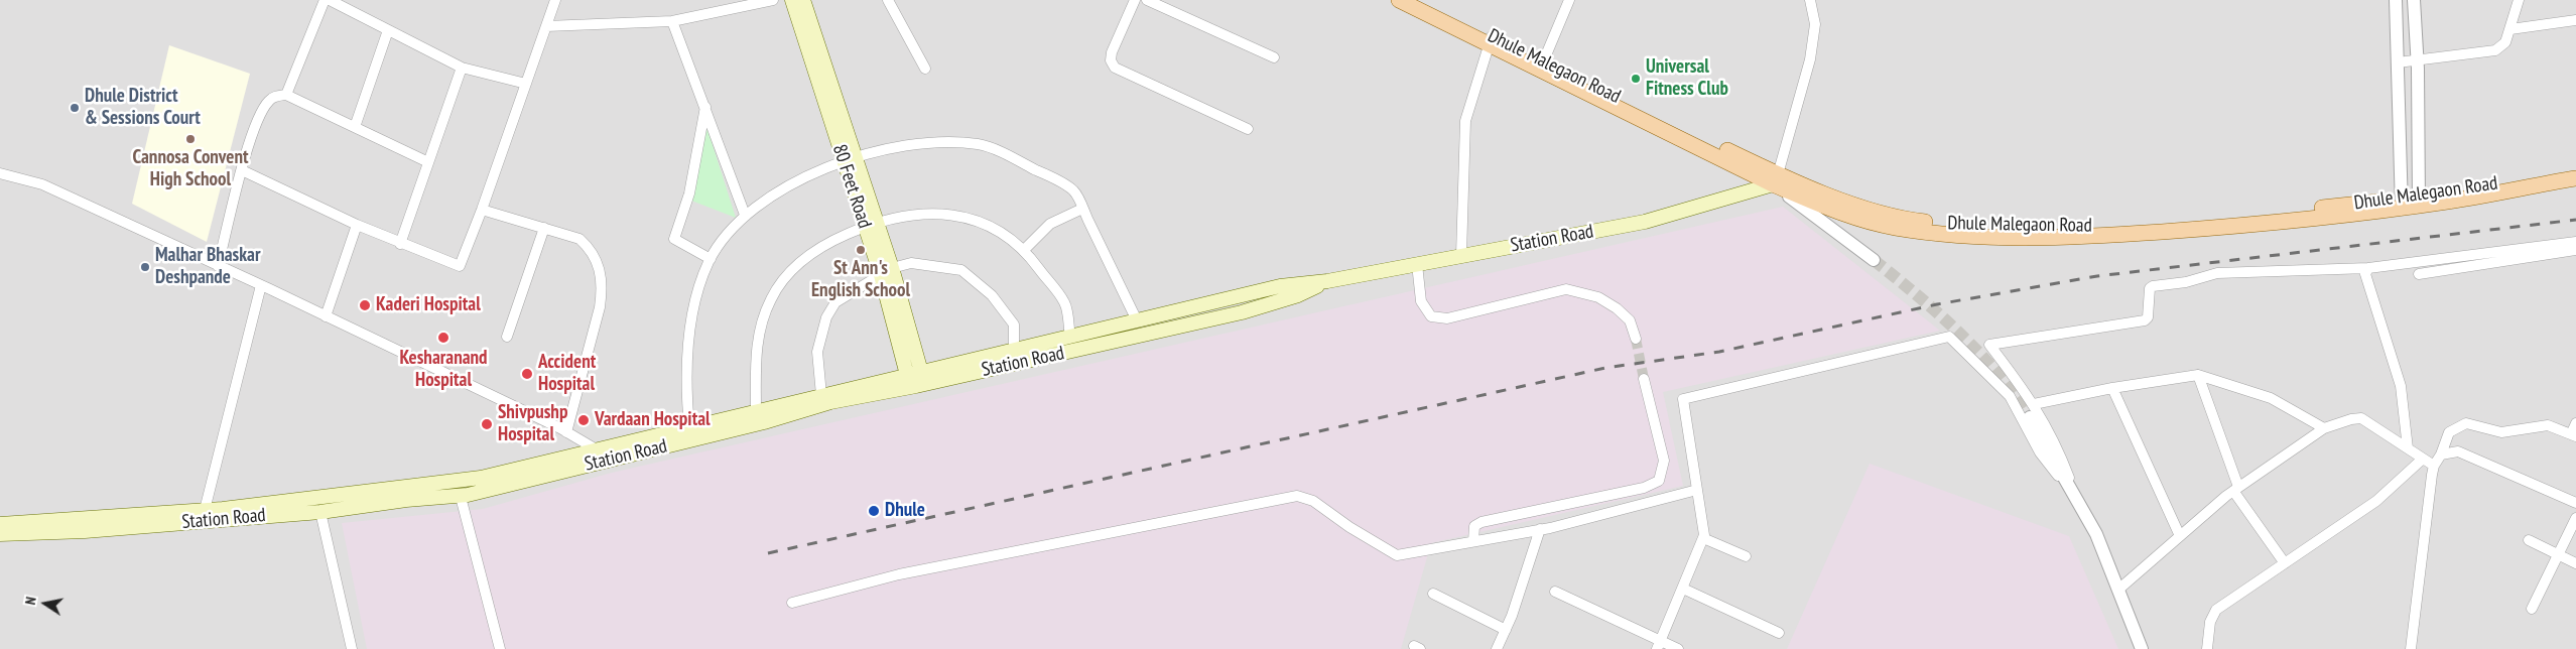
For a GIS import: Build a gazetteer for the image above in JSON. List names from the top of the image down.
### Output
{
  "streets": {
    "main road": ["Dhule Malegaon Road", "80 Feet Road", "Station Road"]
  },
  "crossings": [
    ["Dhule Malegaon Road", "Station Road"],
    ["80 Feet Road", "Station Road"]
  ],
  "places": [
    "Universal Fitness Club",
    "Dhule District & Sessions Court",
    "Cannosa Convent High School",
    "St Ann's English School",
    "Malhar Bhaskar Deshpande",
    "Kaderi Hospital",
    "Kesharanand Hospital",
    "Accident Hospital",
    "Vardaan Hospital",
    "Shivpushp Hospital",
    "Dhule"
  ],
  "north": "left"
}
